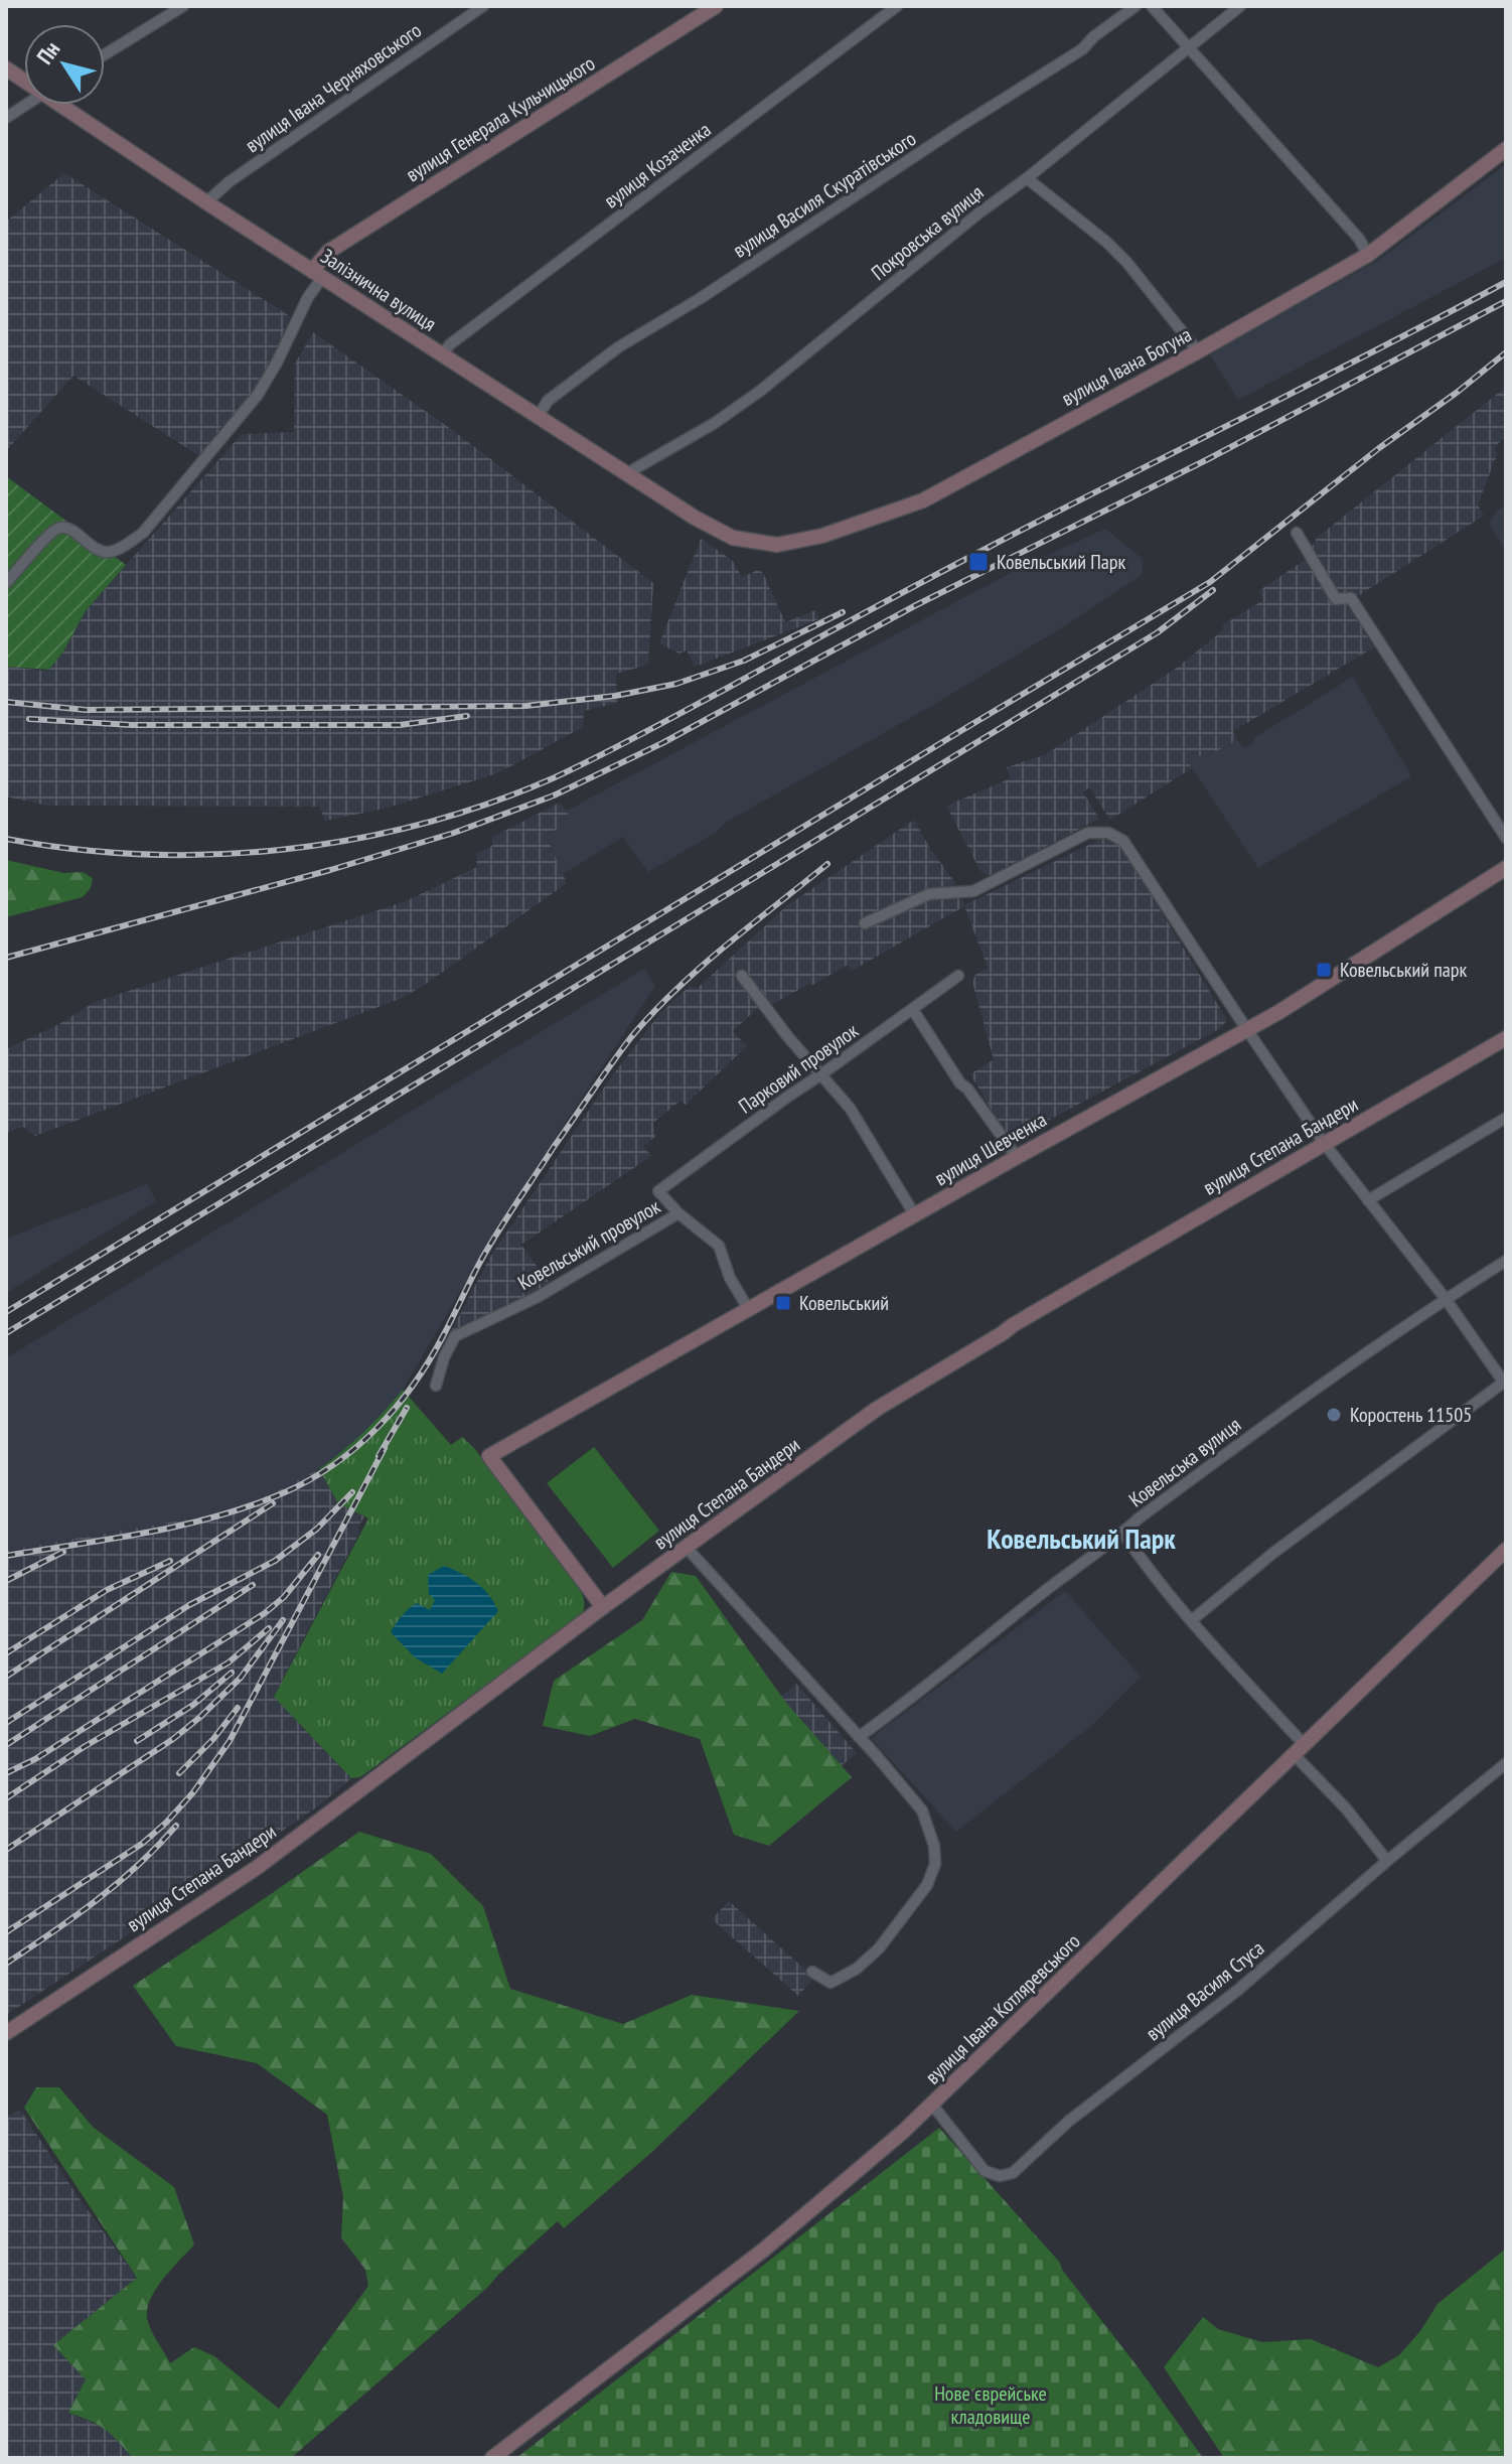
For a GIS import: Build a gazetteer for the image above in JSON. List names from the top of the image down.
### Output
{
  "streets": {
    "street": [
      "вулиця Івана Черняховського",
      "вулиця Генерала Кульчицького",
      "вулиця Козаченка",
      "вулиця Василя Скуратівського",
      "Покровська вулиця",
      "Залізнична вулиця",
      "вулиця Івана Богуна",
      "Парковий провулок",
      "вулиця Степана Бандери",
      "вулиця Шевченка",
      "Ковельський провулок",
      "Ковельська вулиця",
      "вулиця Василя Стуса",
      "вулиця Івана Котляревського"
    ]
  },
  "crossings": [
    ["вулиця Івана Черняховського", "Залізнична вулиця"],
    ["вулиця Генерала Кульчицького", "Залізнична вулиця"],
    ["вулиця Козаченка", "Залізнична вулиця"],
    ["вулиця Василя Скуратівського", "Залізнична вулиця"],
    ["Покровська вулиця", "Залізнична вулиця"],
    ["Залізнична вулиця", "вулиця Івана Богуна"],
    ["Парковий провулок", "Ковельський провулок"],
    ["вулиця Степана Бандери", "вулиця Шевченка"],
    ["вулиця Шевченка", "Ковельський провулок"],
    ["вулиця Василя Стуса", "вулиця Івана Котляревського"]
  ],
  "districts": ["Ковельський Парк"],
  "parks": ["Нове єврейське кладовище"],
  "places": {
    "transit": ["Ковельський Парк", "Ковельський парк", "Ковельський"],
    "other": ["Коростень 11505"]
  },
  "north": "top left"
}
